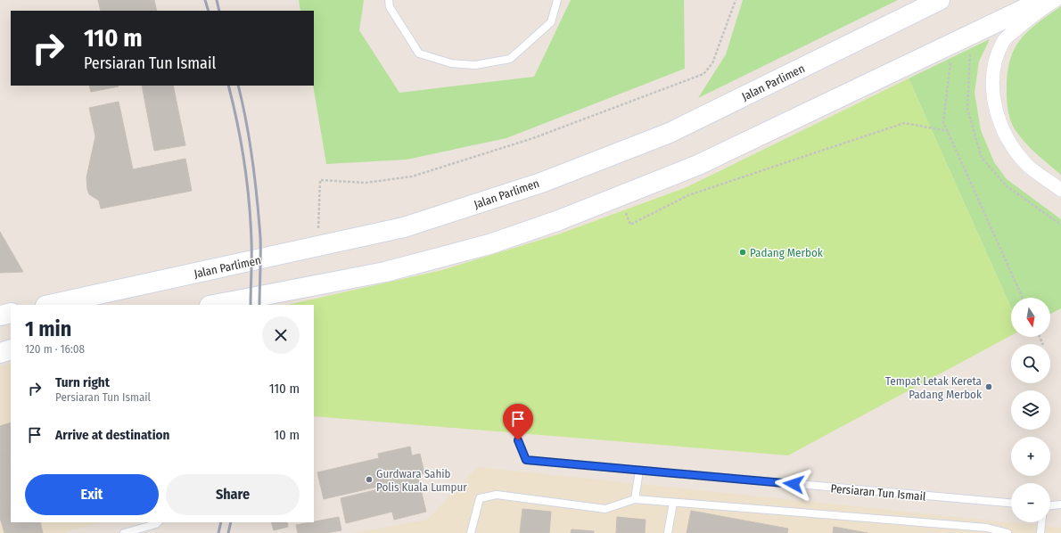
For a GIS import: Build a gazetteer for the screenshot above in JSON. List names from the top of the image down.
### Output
{
  "streets": {
    "street": ["Jalan Parlimen"],
    "lane": ["Persiaran Tun Ismail"]
  },
  "places": ["Padang Merbok", "Tempat Letak Kereta Padang Merbok", "Gurdwara Sahib Polis Kuala Lumpur"],
  "north": "bottom",
  "page": {
    "turn": ["110 m", "Persiaran Tun Ismail"],
    "map_buttons": ["+", "−"],
    "heading": ["1 min", "120 m · 16:08"],
    "list": [
      {
        "name": "Turn right",
        "note": "Persiaran Tun Ismail",
        "value": "110 m"
      },
      {
        "name": "Arrive at destination",
        "value": "10 m"
      }
    ],
    "buttons": ["Exit", "Share"]
  }
}
